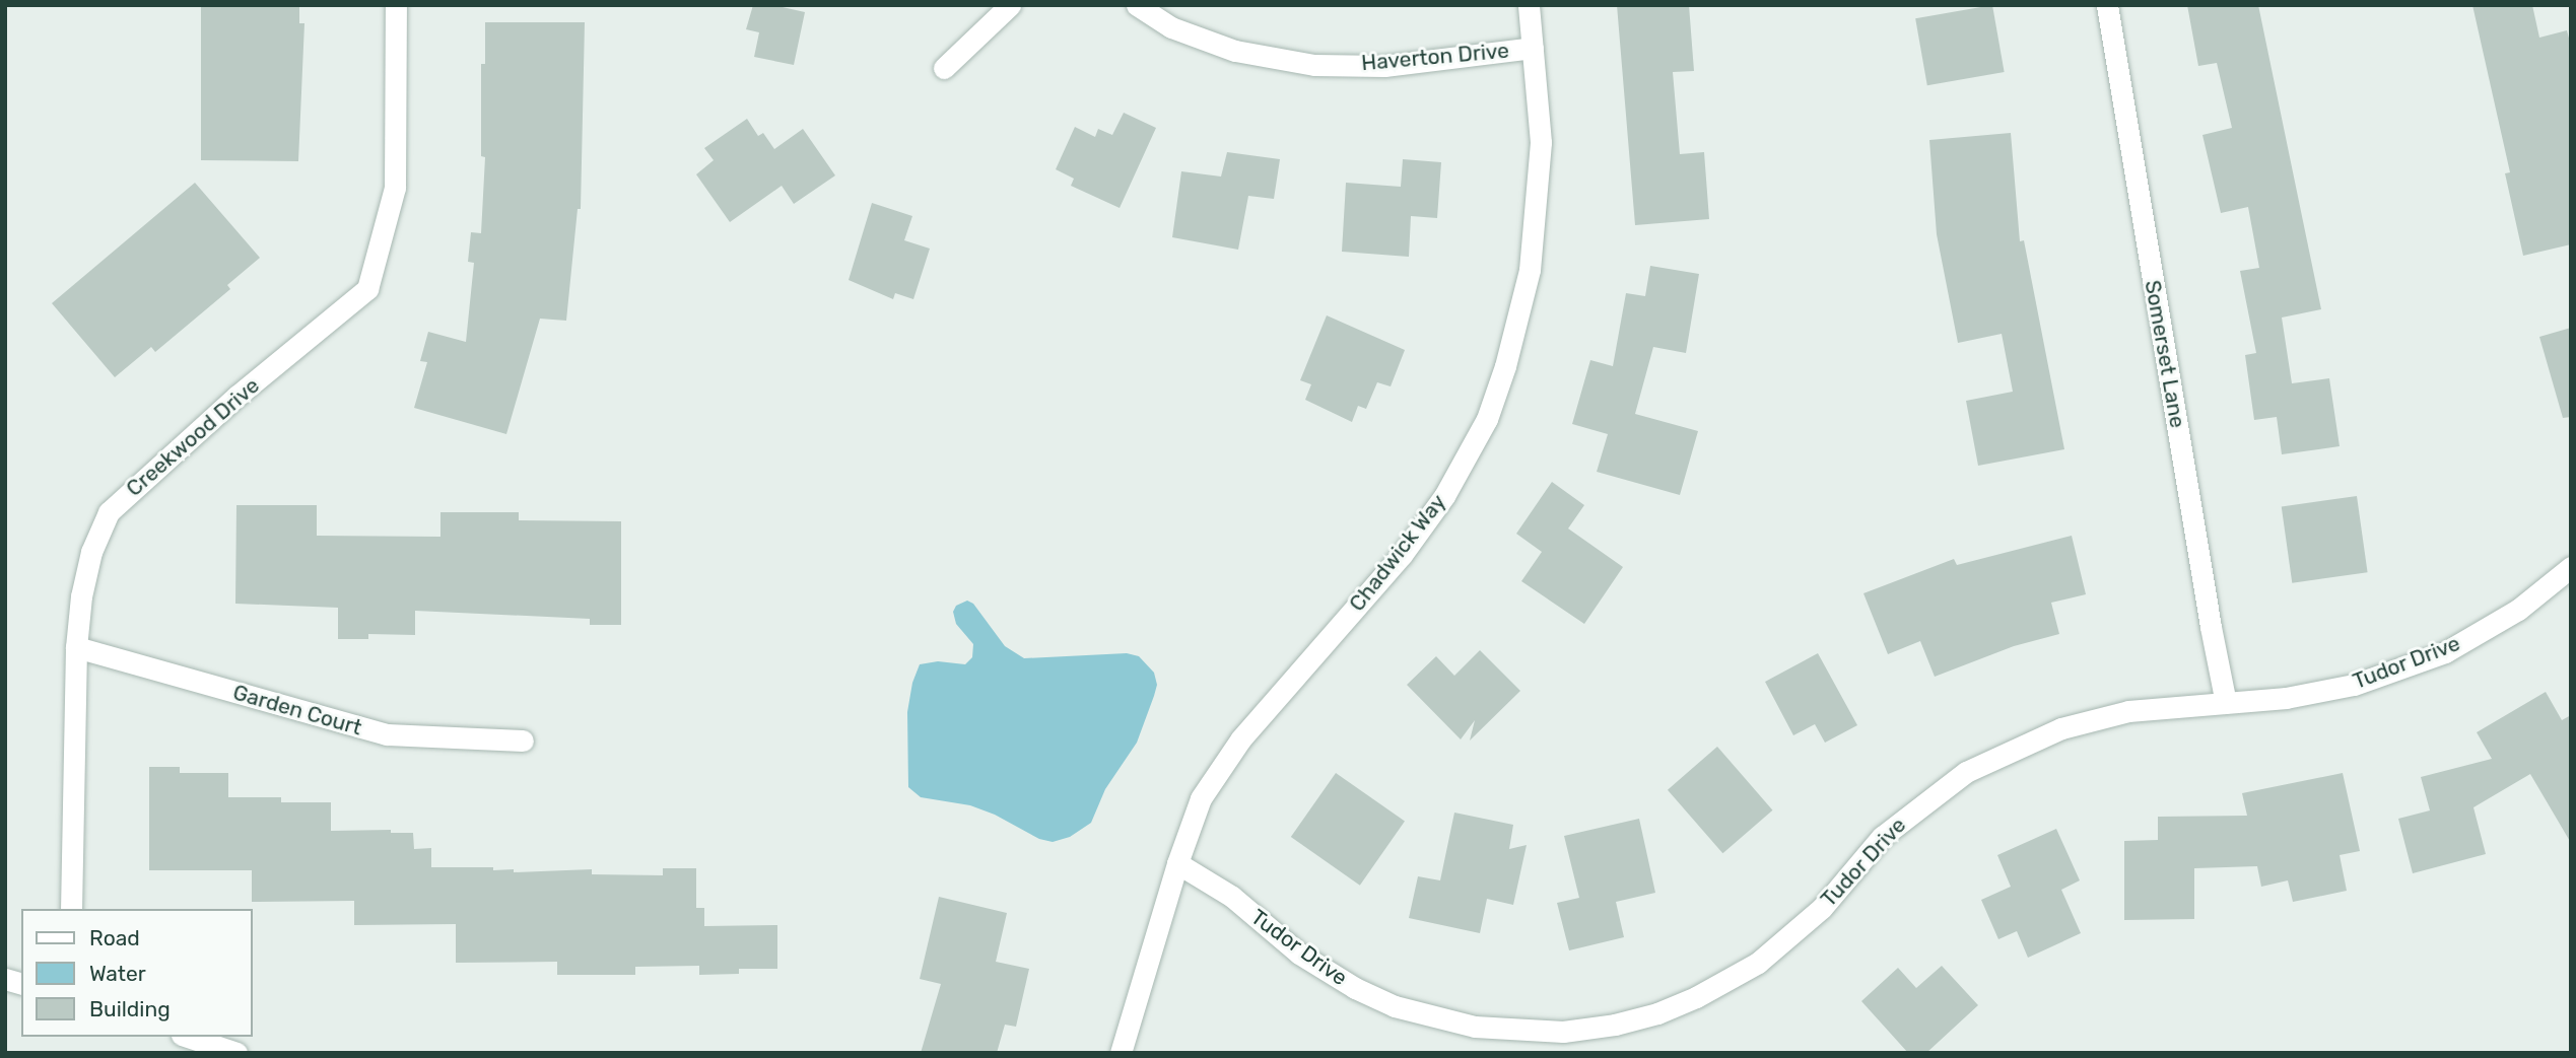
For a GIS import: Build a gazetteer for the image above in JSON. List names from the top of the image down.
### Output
{
  "streets": {
    "street": [
      "Haverton Drive",
      "Somerset Lane",
      "Creekwood Drive",
      "Chadwick Way",
      "Tudor Drive",
      "Garden Court"
    ]
  },
  "crossings": [
    ["Haverton Drive", "Chadwick Way"],
    ["Somerset Lane", "Tudor Drive"],
    ["Creekwood Drive", "Garden Court"],
    ["Chadwick Way", "Tudor Drive"]
  ],
  "legend": ["Road", "Water", "Building"]
}
